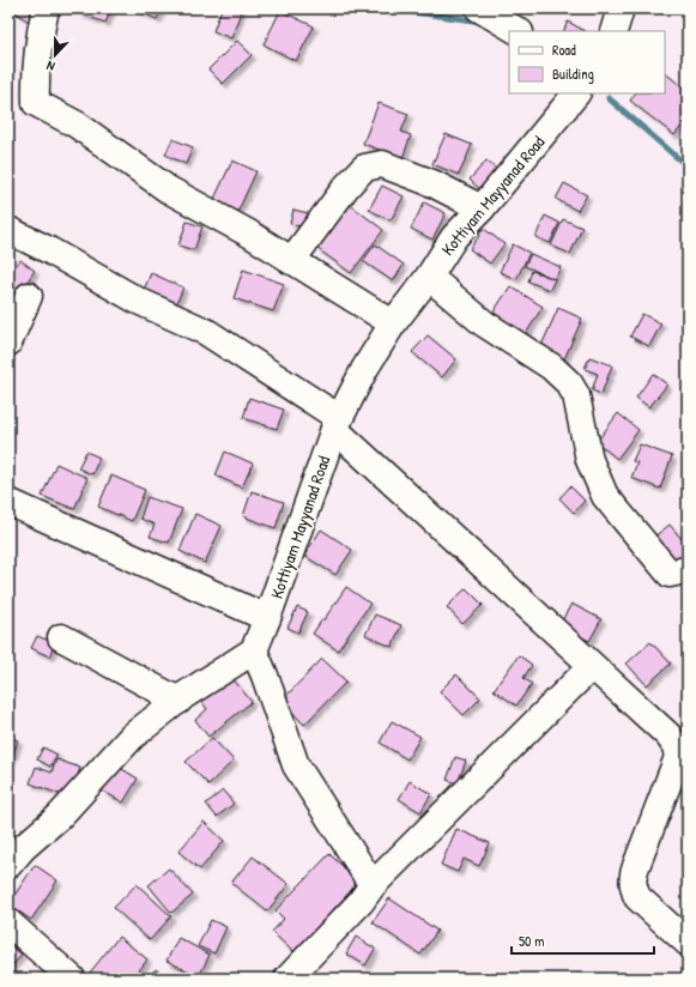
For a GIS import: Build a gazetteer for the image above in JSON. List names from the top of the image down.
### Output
{
  "streets": {
    "street": ["Kottiyam Mayyanad Road"]
  },
  "legend": ["Road", "Building"],
  "scale_bar": "50 m",
  "north": "bottom"
}
